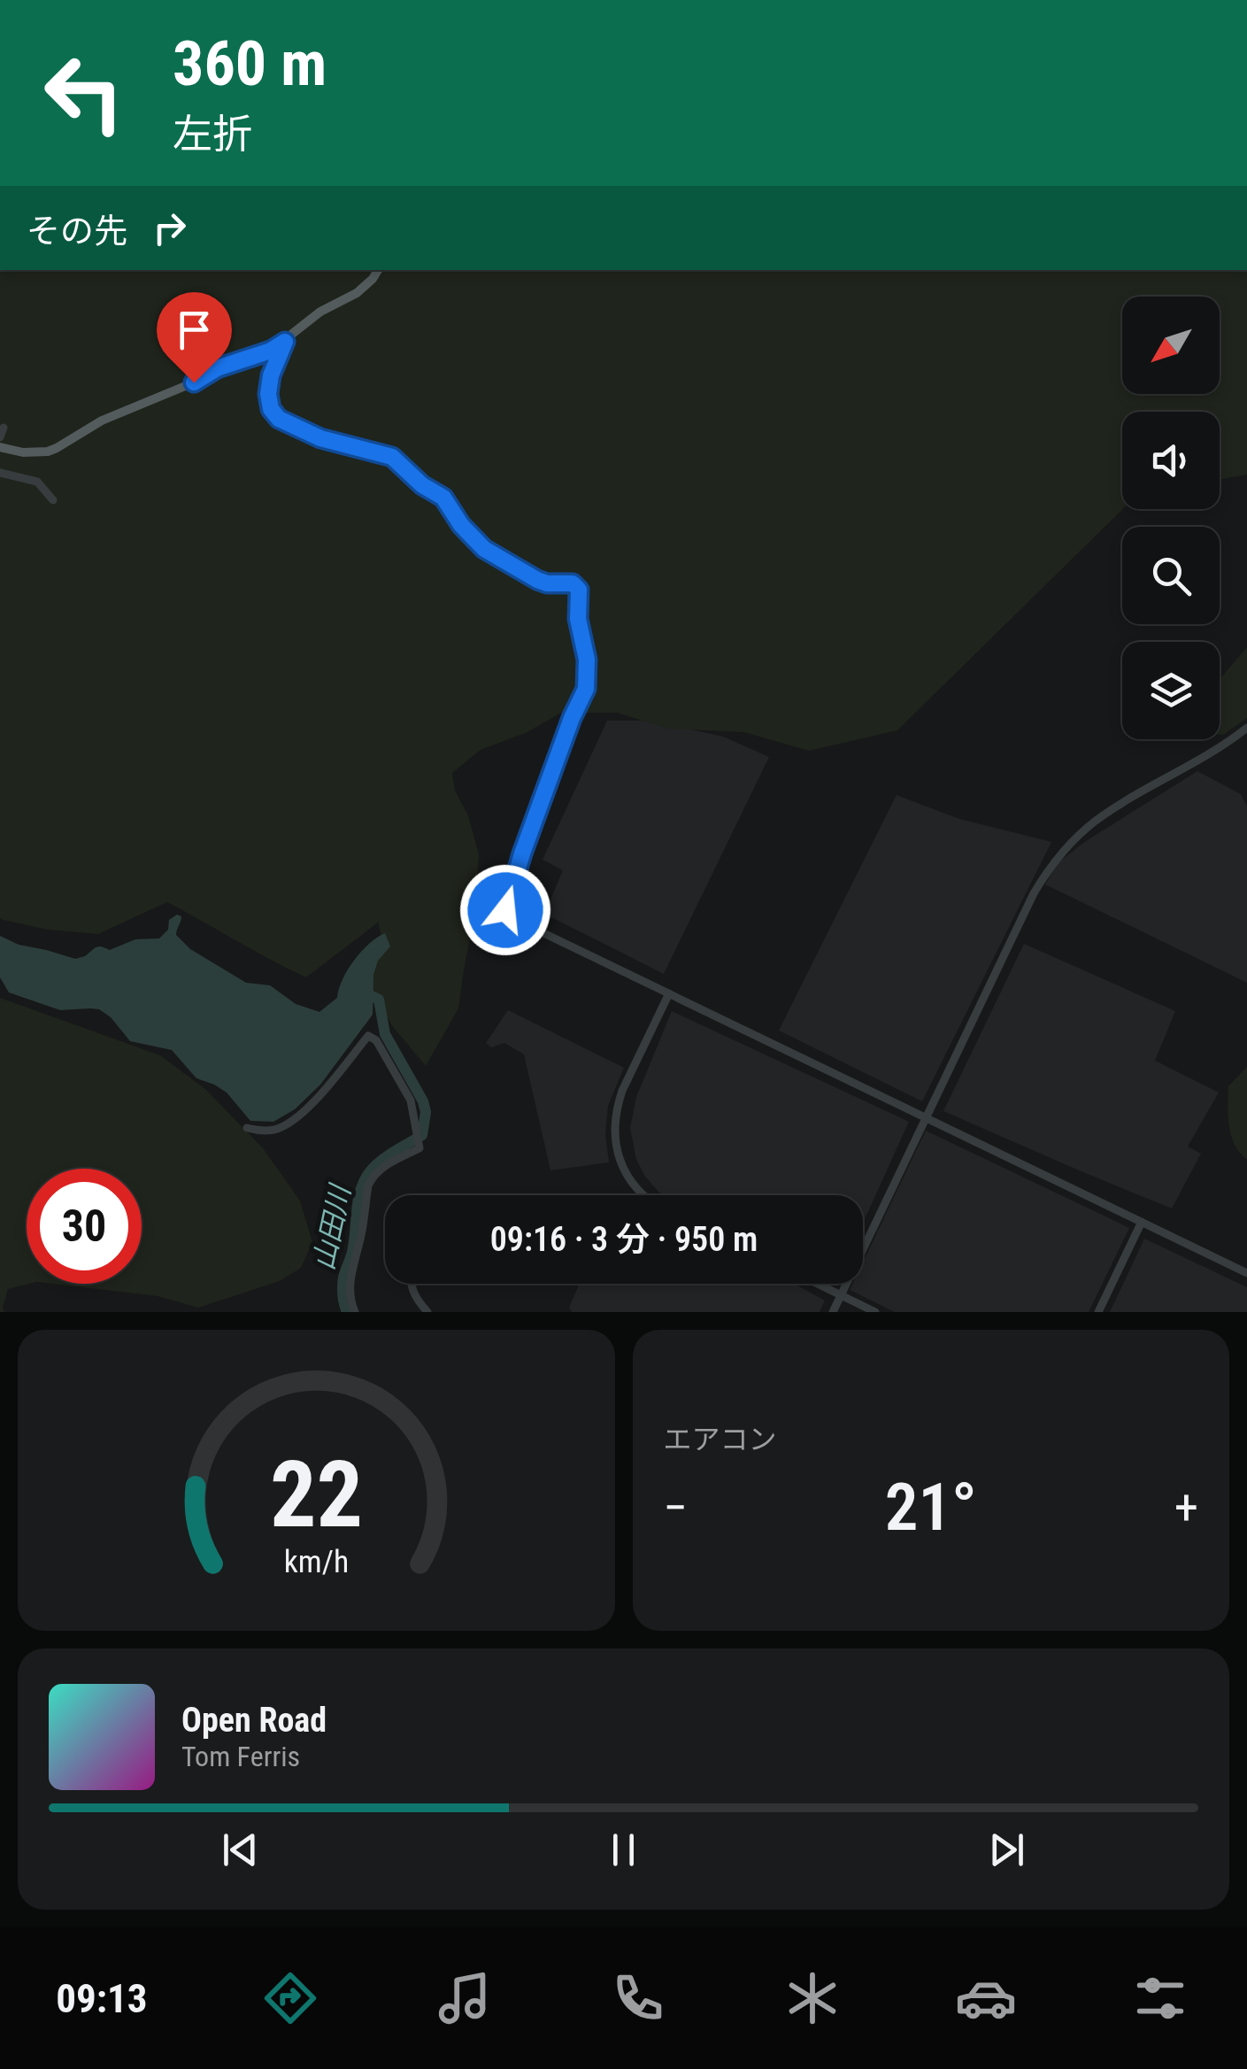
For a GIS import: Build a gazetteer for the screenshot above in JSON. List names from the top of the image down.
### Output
{
  "water": ["山田川"],
  "north": "bottom left",
  "page": {
    "turn": ["360 m", "左折"],
    "then": "その先",
    "limit": "30",
    "trip": "09:16 · 3 分 · 950 m",
    "tile": "エアコン",
    "heat": ["−", "21°", "+"],
    "song": ["Open Road", "Tom Ferris"],
    "tabs": "09:13",
    "gauge": ["22", "km/h"]
  }
}
